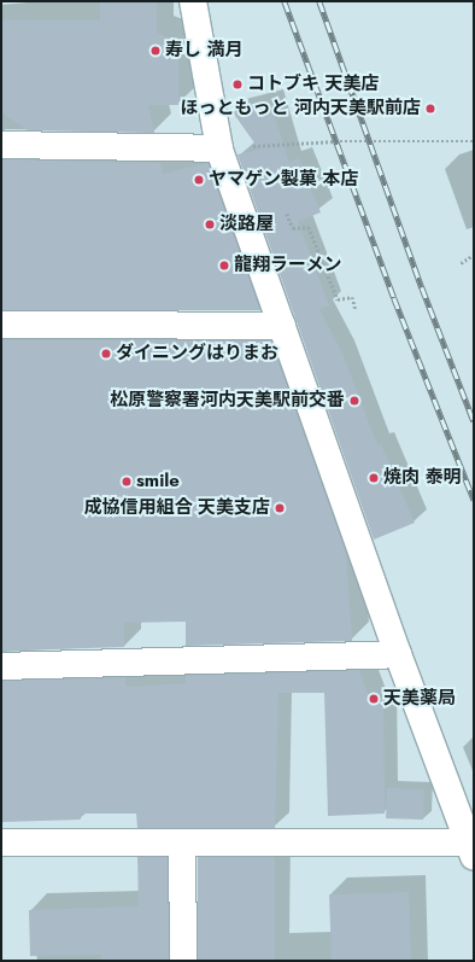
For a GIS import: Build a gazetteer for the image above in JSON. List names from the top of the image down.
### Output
{
  "places": [
    "寿し 満月",
    "コトブキ 天美店",
    "ほっともっと 河内天美駅前店",
    "ヤマゲン製菓 本店",
    "淡路屋",
    "龍翔ラーメン",
    "ダイニングはりまお",
    "松原警察署河内天美駅前交番",
    "焼肉 泰明",
    "smile",
    "成協信用組合 天美支店",
    "天美薬局"
  ]
}
